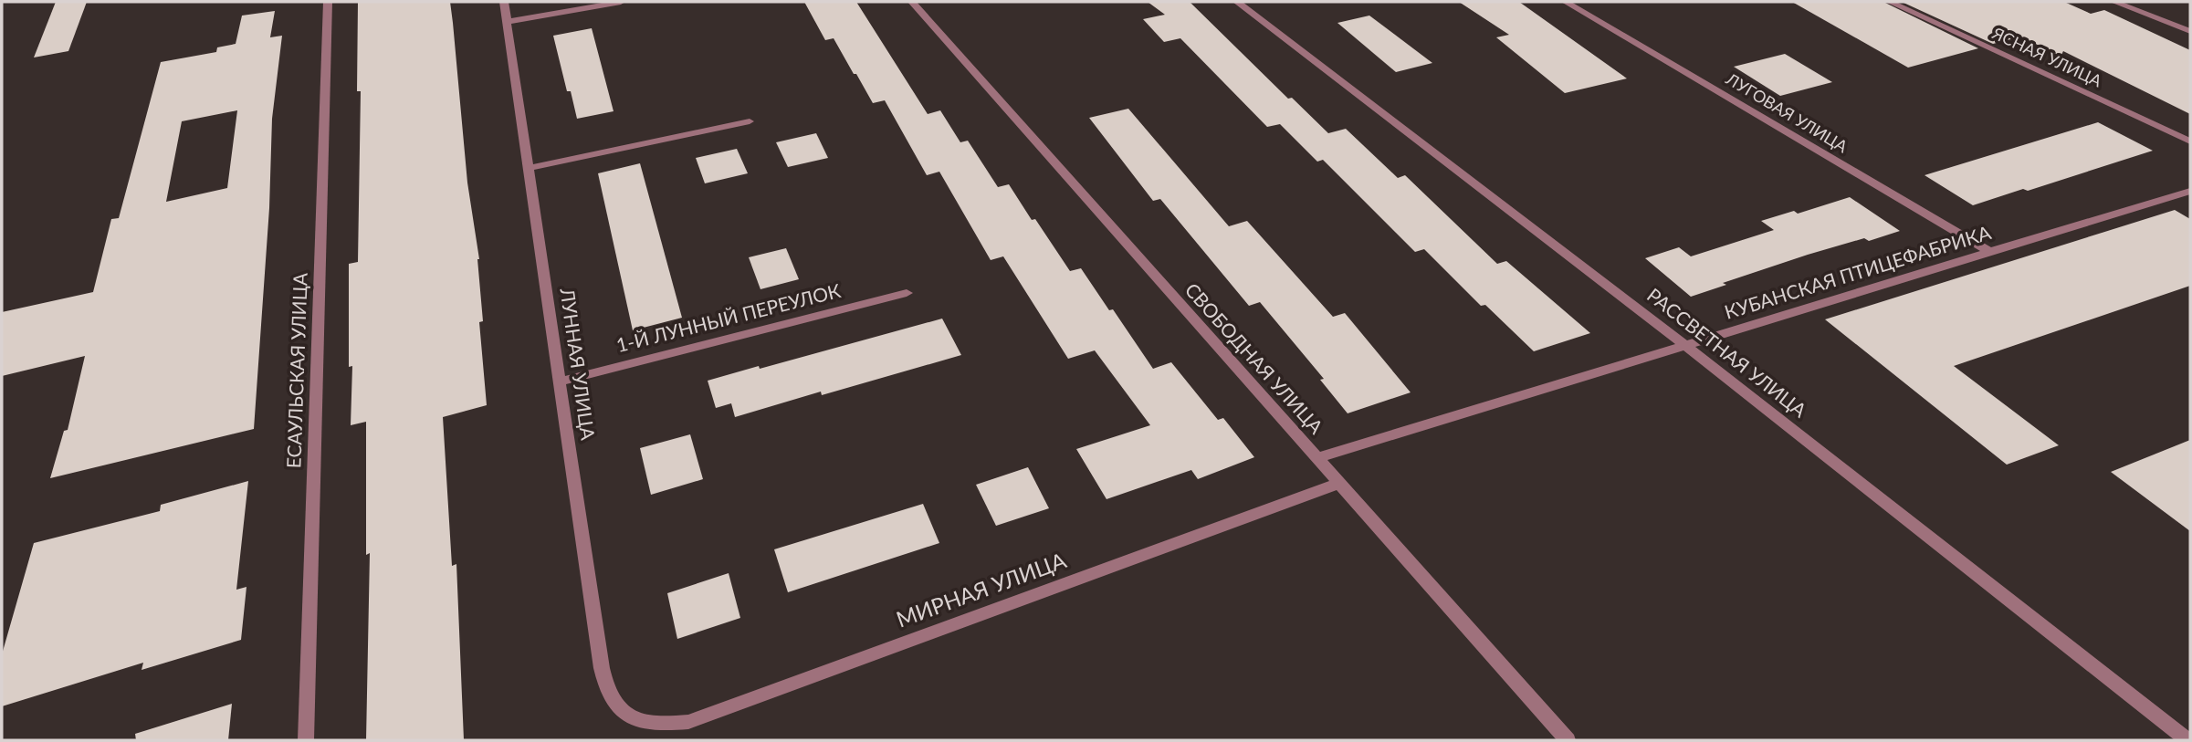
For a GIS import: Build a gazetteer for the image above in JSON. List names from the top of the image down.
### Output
{
  "streets": {
    "street": [
      "ЯСНАЯ УЛИЦА",
      "ЛУГОВАЯ УЛИЦА",
      "КУБАНСКАЯ ПТИЦЕФАБРИКА",
      "1-Й ЛУННЫЙ ПЕРЕУЛОК",
      "РАССВЕТНАЯ УЛИЦА",
      "СВОБОДНАЯ УЛИЦА",
      "ЛУННАЯ УЛИЦА",
      "ЕСАУЛЬСКАЯ УЛИЦА",
      "МИРНАЯ УЛИЦА"
    ]
  },
  "crossings": [
    ["ЛУГОВАЯ УЛИЦА", "КУБАНСКАЯ ПТИЦЕФАБРИКА"],
    ["КУБАНСКАЯ ПТИЦЕФАБРИКА", "РАССВЕТНАЯ УЛИЦА"],
    ["КУБАНСКАЯ ПТИЦЕФАБРИКА", "СВОБОДНАЯ УЛИЦА"],
    ["1-Й ЛУННЫЙ ПЕРЕУЛОК", "ЛУННАЯ УЛИЦА"],
    ["СВОБОДНАЯ УЛИЦА", "МИРНАЯ УЛИЦА"],
    ["ЛУННАЯ УЛИЦА", "МИРНАЯ УЛИЦА"]
  ]
}
